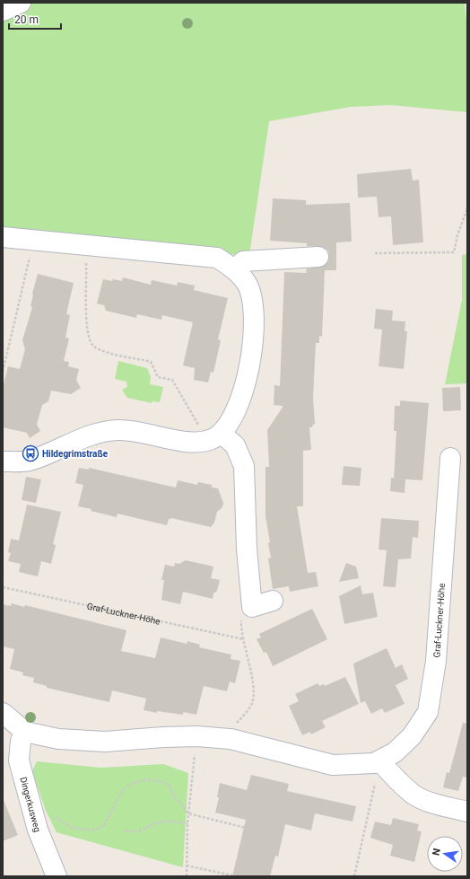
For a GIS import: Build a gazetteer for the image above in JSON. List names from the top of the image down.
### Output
{
  "streets": {
    "street": ["Graf-Luckner-Höhe", "Dingerkusweg"]
  },
  "crossings": [
    ["Graf-Luckner-Höhe", "Dingerkusweg"]
  ],
  "places": {
    "bus stop": ["Hildegrimstraße"]
  },
  "scale_bar": "20 m",
  "north": "left"
}
